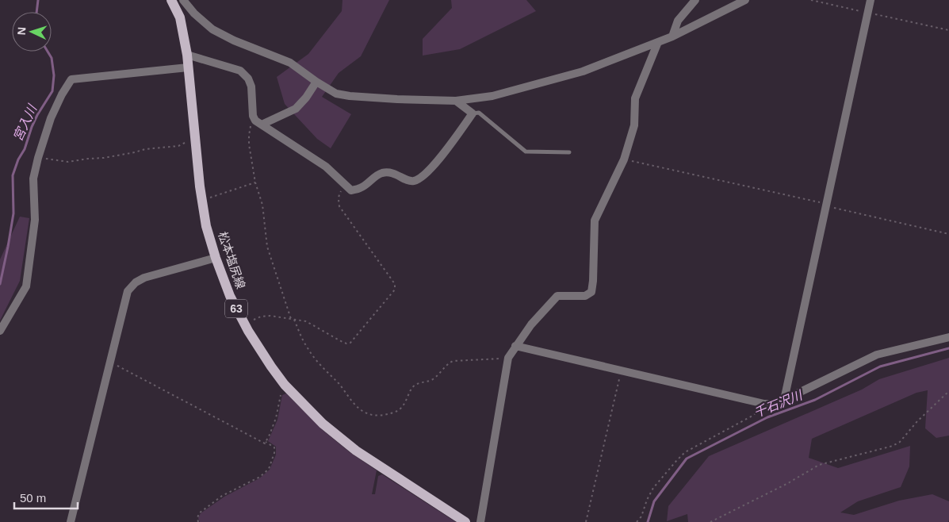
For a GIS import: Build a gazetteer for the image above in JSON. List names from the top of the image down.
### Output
{
  "streets": {
    "main road": ["松本塩尻線", "63"]
  },
  "water": ["宮入川", "千石沢川"],
  "scale_bar": "50 m",
  "north": "left"
}
